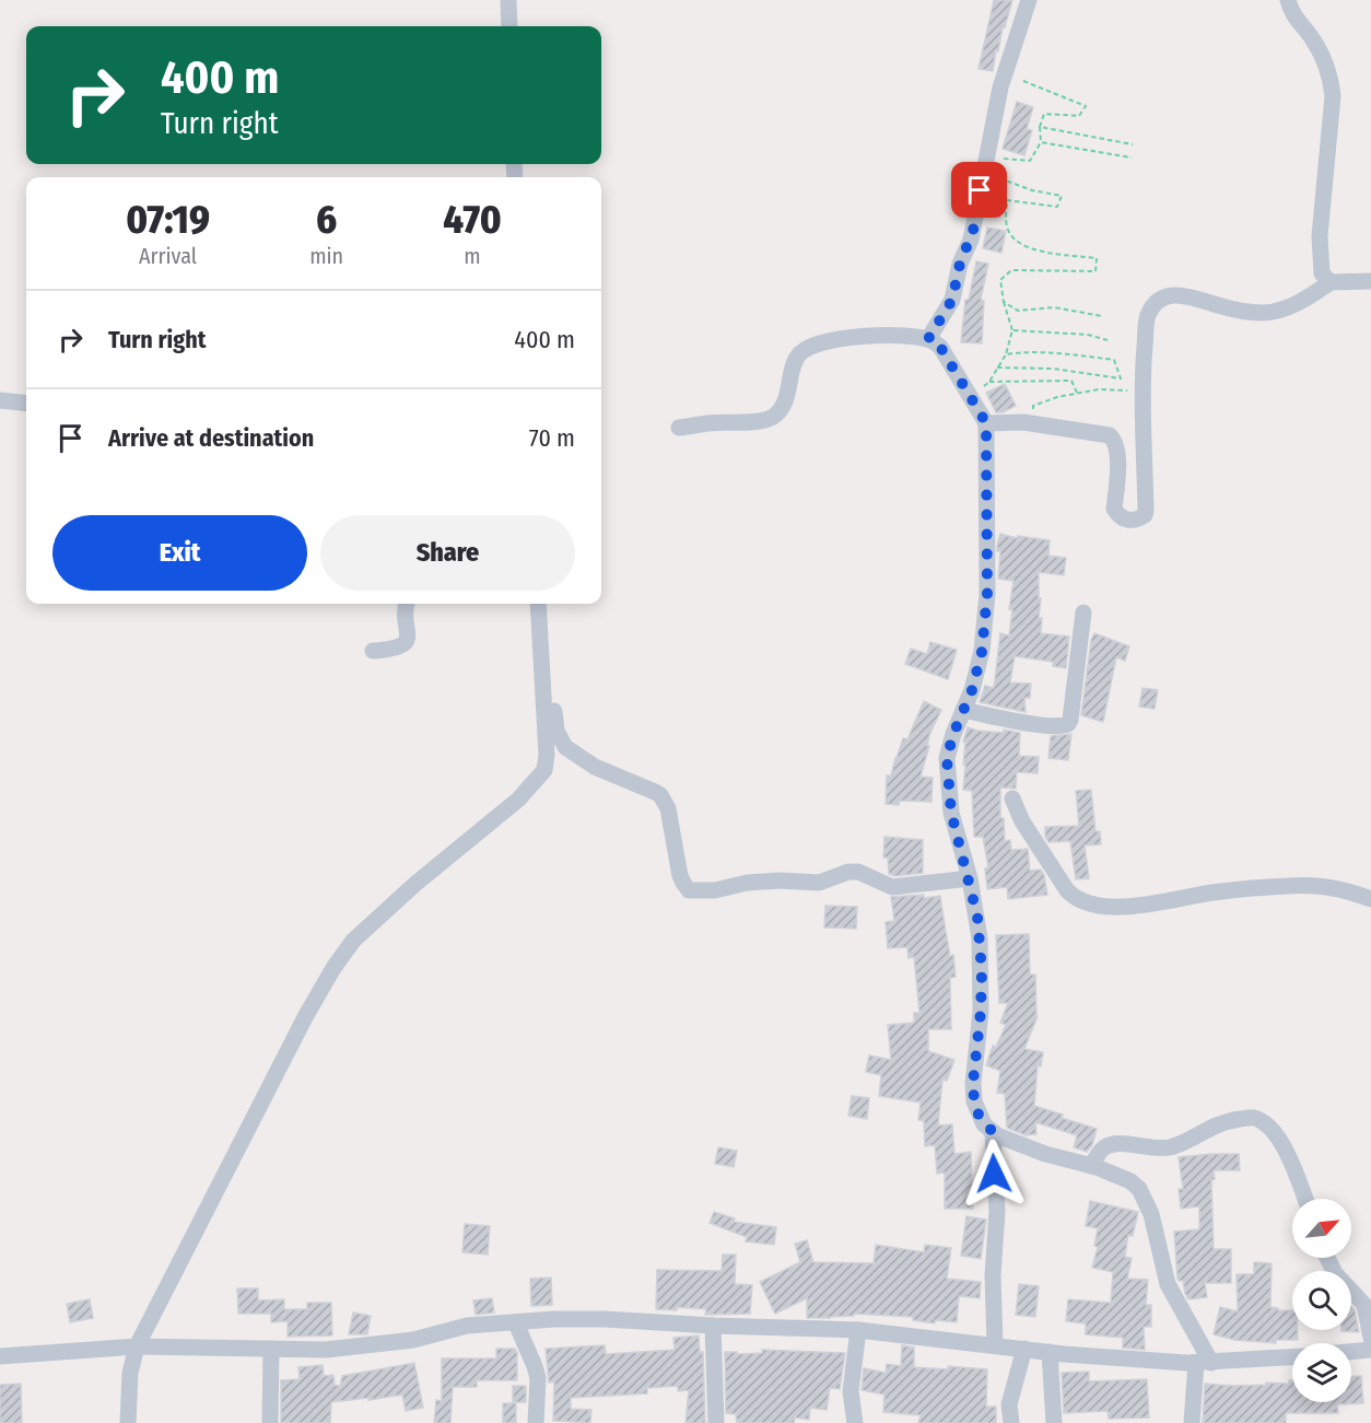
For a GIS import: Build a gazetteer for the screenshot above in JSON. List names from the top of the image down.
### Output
{
  "north": "top right",
  "page": {
    "turn": ["400 m", "Turn right"],
    "eta": [
      "07:19",
      "Arrival",
      "6",
      "min",
      "470",
      "m"
    ],
    "list": [
      {
        "name": "Turn right",
        "value": "400 m"
      },
      {
        "name": "Arrive at destination",
        "value": "70 m"
      }
    ],
    "buttons": ["Exit", "Share"]
  }
}
